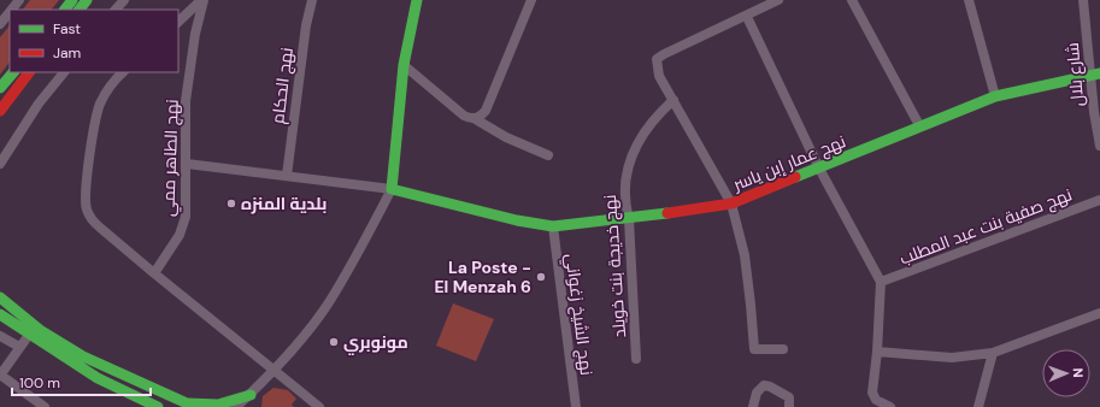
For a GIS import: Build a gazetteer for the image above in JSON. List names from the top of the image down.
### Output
{
  "streets": {
    "main road": ["نهج عمار إبن ياسر"],
    "street": [
      "شارع بلال",
      "نهج الحكام",
      "نهج الطاهر ممي",
      "نهج صفية بنت عبد المطلب",
      "نهج خديجة بنت خويلد",
      "نهج الشيخ زغواني"
    ]
  },
  "crossings": [
    ["شارع بلال", "نهج عمار إبن ياسر"],
    ["نهج عمار إبن ياسر", "نهج خديجة بنت خويلد"],
    ["نهج عمار إبن ياسر", "نهج الشيخ زغواني"]
  ],
  "places": ["بلدية المنزه", "La Poste - El Menzah 6", "مونوبري"],
  "legend": ["Fast", "Jam"],
  "scale_bar": "100 m",
  "north": "right"
}
